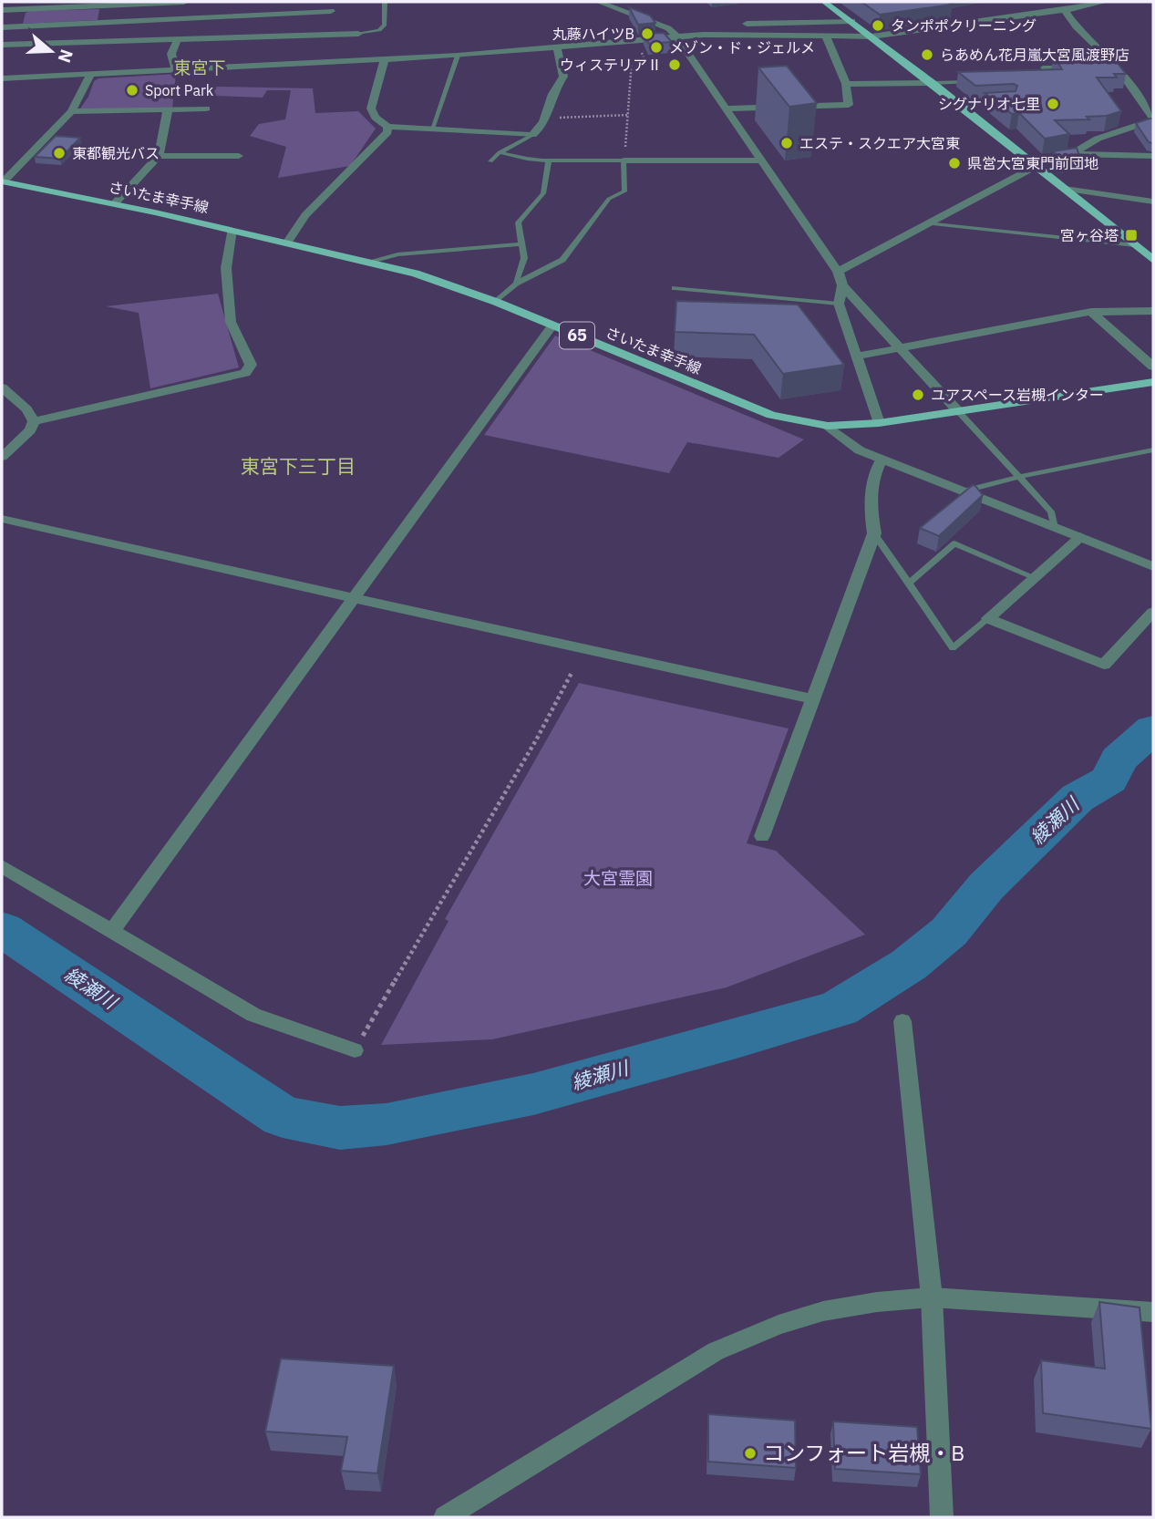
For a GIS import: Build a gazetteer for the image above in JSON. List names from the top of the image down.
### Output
{
  "streets": {
    "main road": ["さいたま幸手線", "65"]
  },
  "districts": ["東宮下", "東宮下三丁目"],
  "water": ["綾瀬川"],
  "parks": ["大宮霊園"],
  "places": {
    "other": [
      "タンポポクリーニング",
      "丸藤ハイツB",
      "メゾン・ド・ジェルメ",
      "らあめん花月嵐大宮風渡野店",
      "ウィステリアⅡ",
      "Sport Park",
      "シグナリオ七里",
      "エステ・スクエア大宮東",
      "東都観光バス",
      "県営大宮東門前団地",
      "ユアスペース岩槻インター",
      "コンフォート岩槻・B"
    ],
    "transit": ["宮ヶ谷塔"]
  },
  "north": "right"
}
